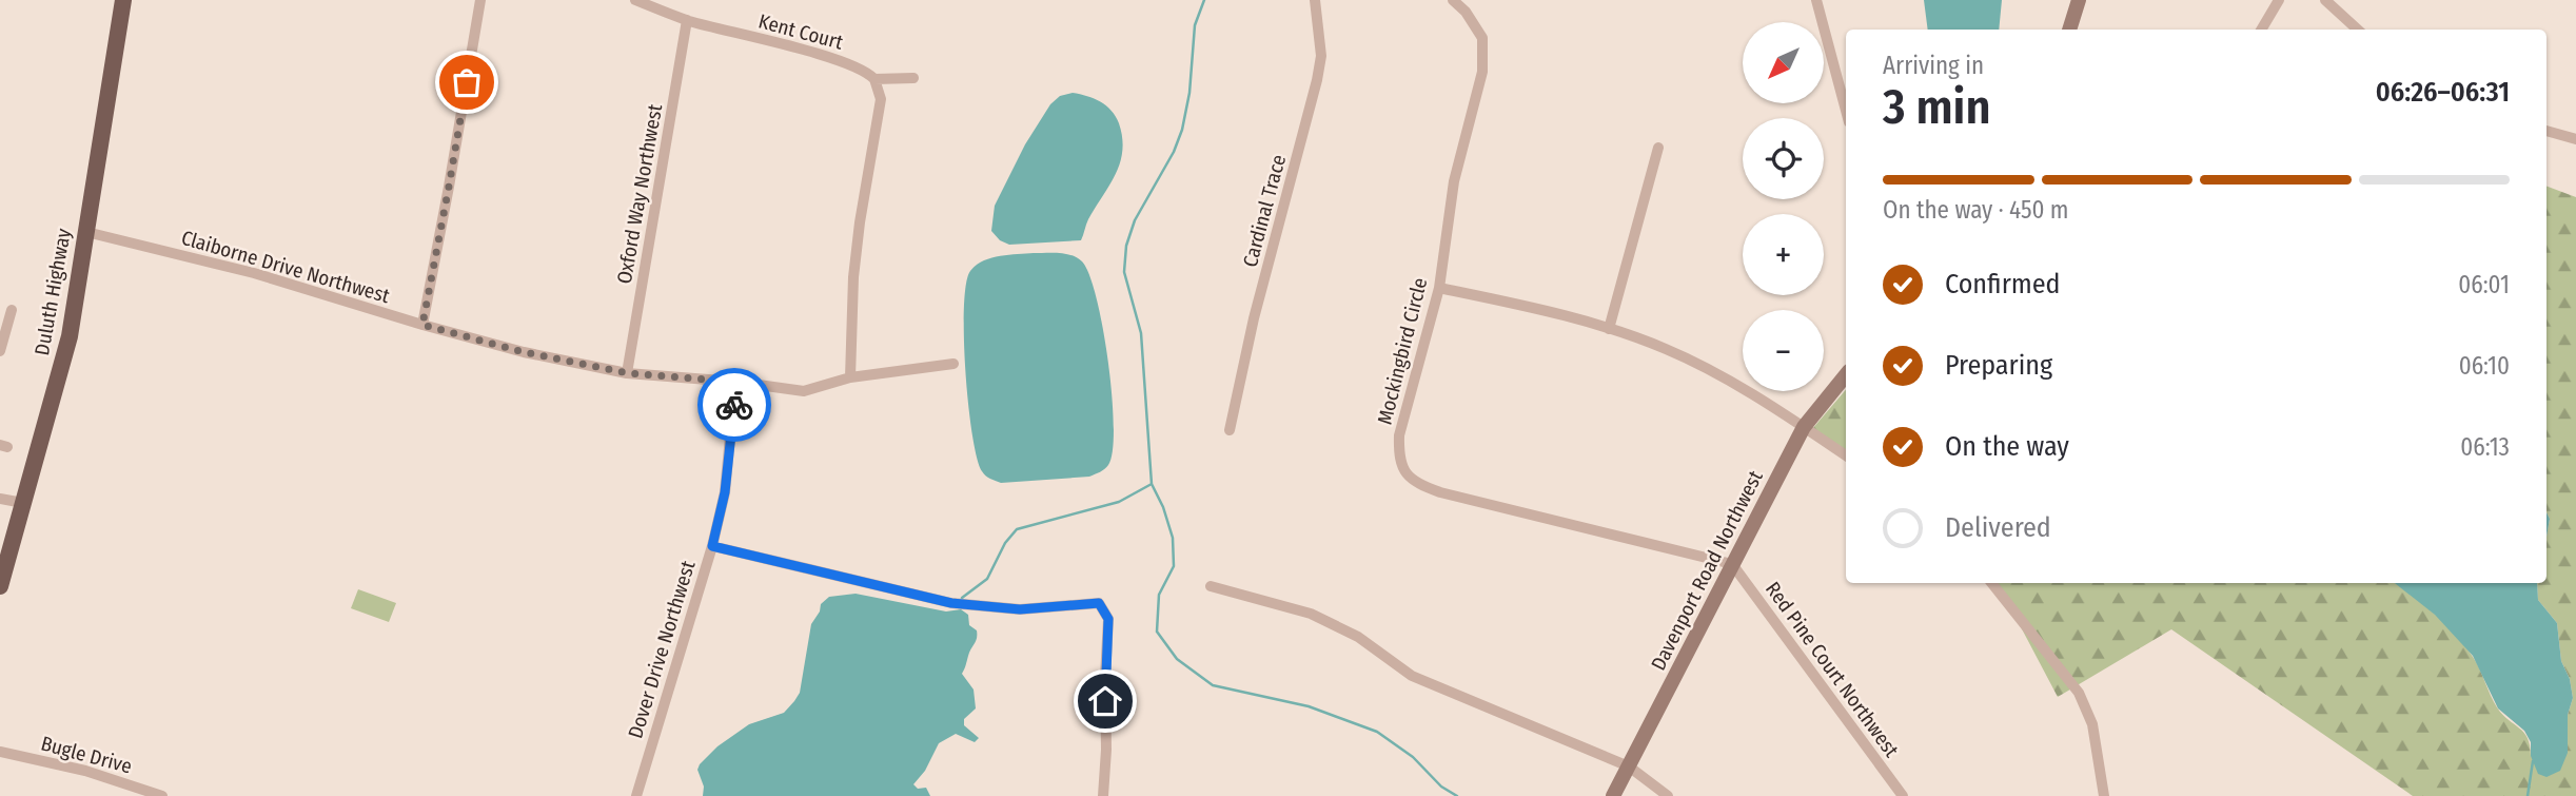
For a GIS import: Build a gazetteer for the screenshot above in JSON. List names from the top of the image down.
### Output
{
  "streets": {
    "main road": ["Duluth Highway"],
    "street": [
      "Kent Court",
      "Oxford Way Northwest",
      "Cardinal Trace",
      "Claiborne Drive Northwest",
      "Mockingbird Circle",
      "Davenport Road Northwest",
      "Dover Drive Northwest",
      "Red Pine Court Northwest",
      "Bugle Drive"
    ]
  },
  "crossings": [
    ["Kent Court", "Oxford Way Northwest"],
    ["Oxford Way Northwest", "Claiborne Drive Northwest"],
    ["Claiborne Drive Northwest", "Duluth Highway"],
    ["Claiborne Drive Northwest", "Dover Drive Northwest"],
    ["Mockingbird Circle", "Davenport Road Northwest"],
    ["Mockingbird Circle", "Red Pine Court Northwest"],
    ["Davenport Road Northwest", "Red Pine Court Northwest"]
  ],
  "north": "bottom left",
  "page": {
    "map_buttons": ["+", "−"],
    "heading": ["3 min", "Arriving in", "06:26–06:31"],
    "bar": "On the way · 450 m",
    "list": [
      ["Confirmed", "06:01"],
      ["Preparing", "06:10"],
      ["On the way", "06:13"],
      "Delivered"
    ]
  }
}
